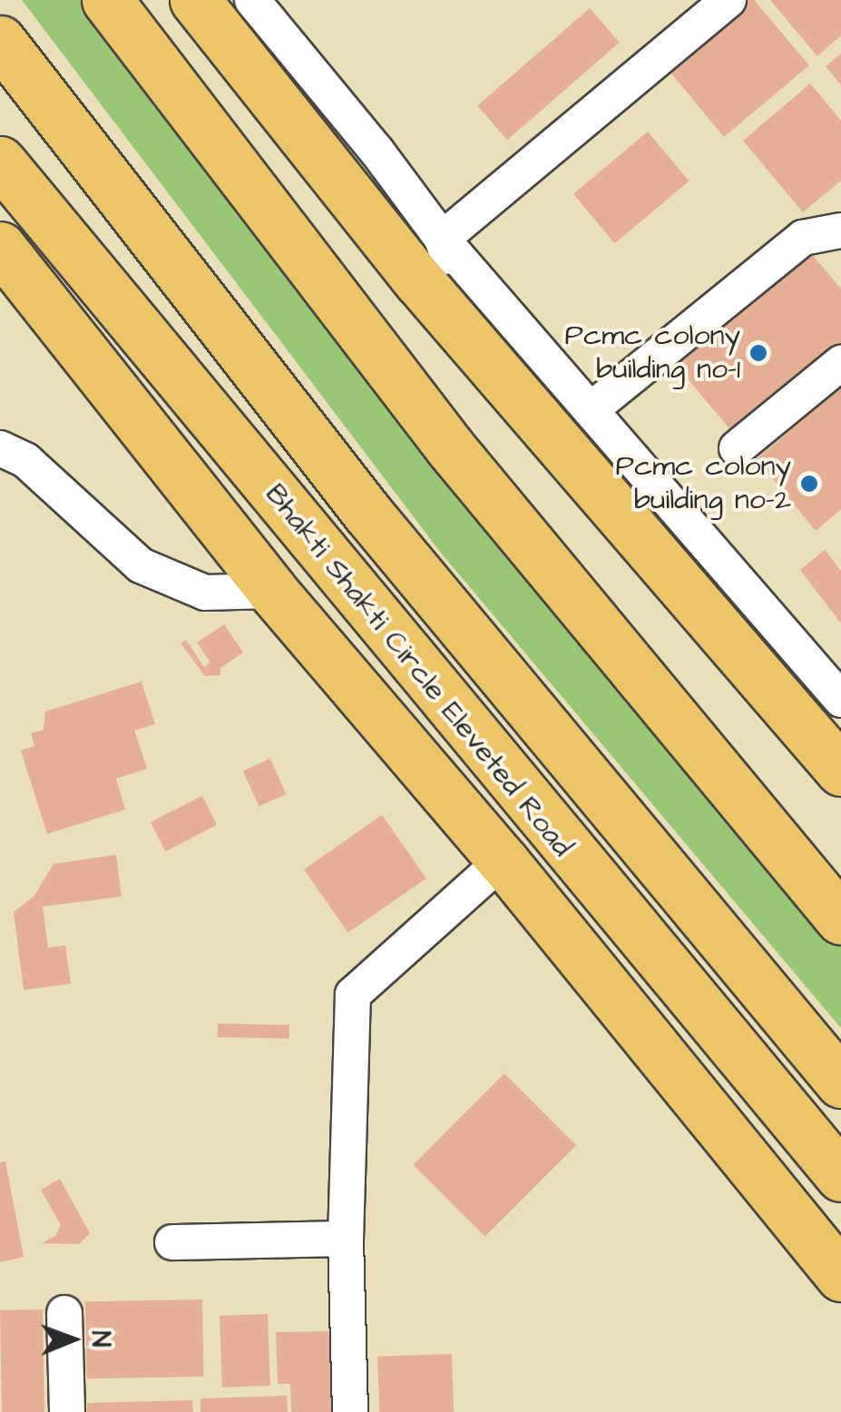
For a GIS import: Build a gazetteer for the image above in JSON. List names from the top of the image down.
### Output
{
  "streets": {
    "main road": ["Bhakti Shakti Circle Eleveted Road"]
  },
  "places": ["Pcmc colony building no-1", "Pcmc colony building no-2"],
  "north": "right"
}
